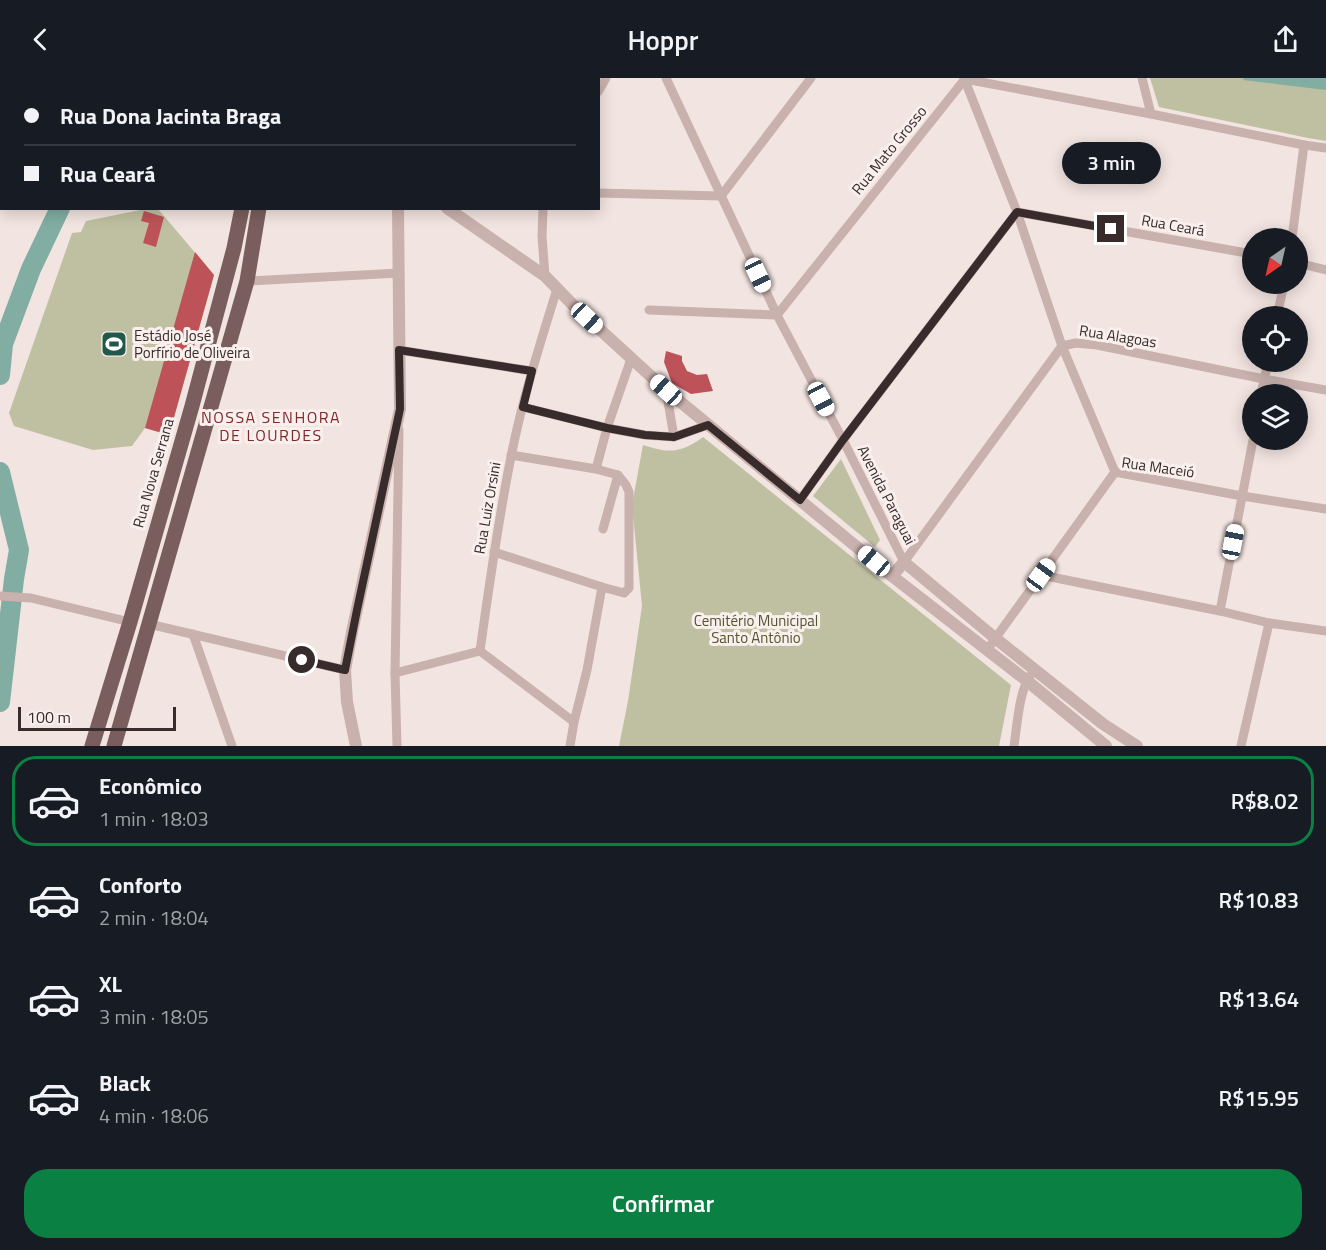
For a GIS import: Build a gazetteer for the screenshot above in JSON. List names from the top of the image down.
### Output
{
  "streets": {
    "main road": ["Rua Nova Serrana"],
    "street": [
      "Rua Mato Grosso",
      "Rua Ceará",
      "Rua Alagoas",
      "Rua Maceió",
      "Avenida Paraguai",
      "Rua Luiz Orsini"
    ]
  },
  "crossings": [
    ["Rua Mato Grosso", "Avenida Paraguai"],
    ["Rua Alagoas", "Avenida Paraguai"],
    ["Rua Maceió", "Avenida Paraguai"]
  ],
  "districts": ["NOSSA SENHORA DE LOURDES"],
  "parks": ["Cemitério Municipal Santo Antônio"],
  "places": {
    "sports": ["Estádio José Porfírio de Oliveira"]
  },
  "scale_bar": "100 m",
  "north": "bottom left",
  "page": {
    "header": "Hoppr",
    "banner": ["Rua Dona Jacinta Braga", "Rua Ceará"],
    "bubble": "3 min",
    "scale": "100 m",
    "list": [
      {
        "name": "Econômico",
        "note": "1 min · 18:03",
        "value": "R$8.02"
      },
      {
        "name": "Conforto",
        "note": "2 min · 18:04",
        "value": "R$10.83"
      },
      {
        "name": "XL",
        "note": "3 min · 18:05",
        "value": "R$13.64"
      },
      {
        "name": "Black",
        "note": "4 min · 18:06",
        "value": "R$15.95"
      }
    ],
    "buttons": "Confirmar"
  }
}
